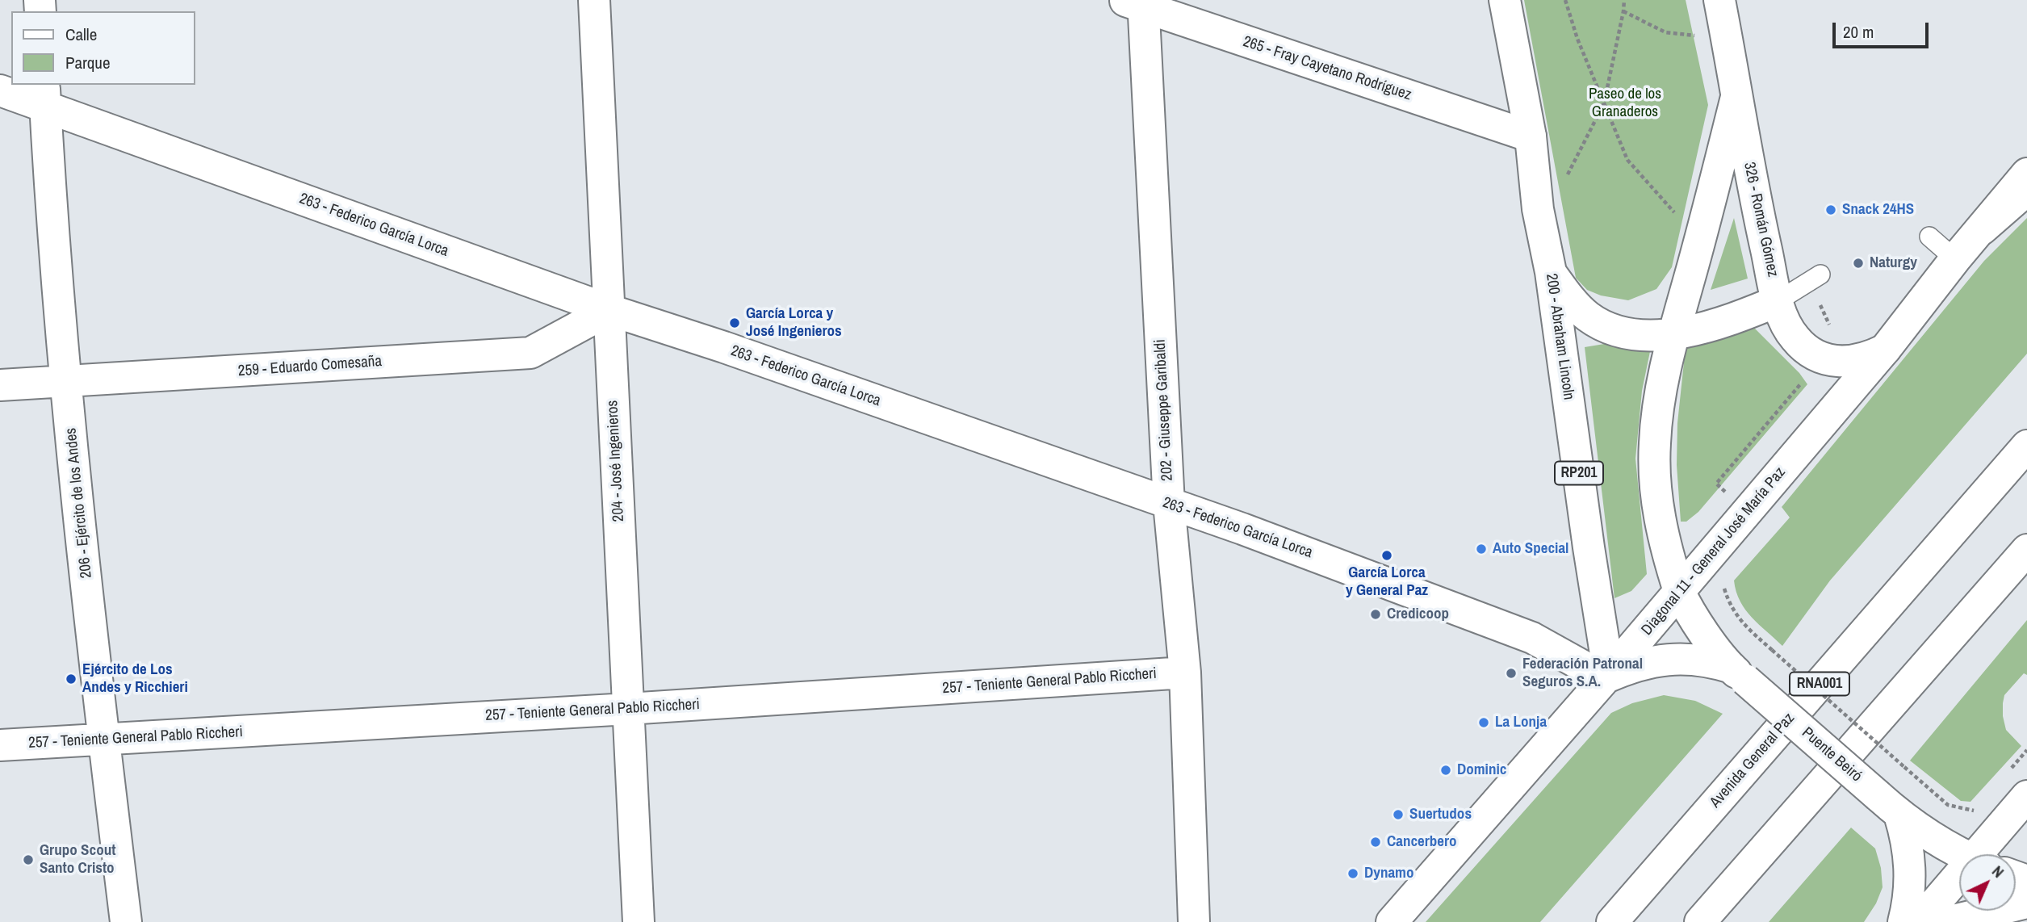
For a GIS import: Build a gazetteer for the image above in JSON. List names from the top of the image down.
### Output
{
  "streets": {
    "main road": [
      "265 - Fray Cayetano Rodríguez",
      "326 - Román Gómez",
      "263 - Federico García Lorca",
      "200 - Abraham Lincoln",
      "259 - Eduardo Comesaña",
      "202 - Giuseppe Garibaldi",
      "204 - José Ingenieros",
      "RP201",
      "206 - Ejército de los Andes",
      "Diagonal 11 - General José María Paz",
      "257 - Teniente General Pablo Riccheri",
      "RNA001",
      "Puente Beiró",
      "Avenida General Paz"
    ]
  },
  "crossings": [
    ["265 - Fray Cayetano Rodríguez", "200 - Abraham Lincoln"],
    ["265 - Fray Cayetano Rodríguez", "202 - Giuseppe Garibaldi"],
    ["326 - Román Gómez", "Diagonal 11 - General José María Paz"],
    ["326 - Román Gómez", "Puente Beiró"],
    ["263 - Federico García Lorca", "200 - Abraham Lincoln"],
    ["263 - Federico García Lorca", "259 - Eduardo Comesaña"],
    ["263 - Federico García Lorca", "202 - Giuseppe Garibaldi"],
    ["263 - Federico García Lorca", "204 - José Ingenieros"],
    ["263 - Federico García Lorca", "206 - Ejército de los Andes"],
    ["263 - Federico García Lorca", "Diagonal 11 - General José María Paz"],
    ["200 - Abraham Lincoln", "Diagonal 11 - General José María Paz"],
    ["259 - Eduardo Comesaña", "204 - José Ingenieros"],
    ["259 - Eduardo Comesaña", "206 - Ejército de los Andes"],
    ["202 - Giuseppe Garibaldi", "257 - Teniente General Pablo Riccheri"],
    ["204 - José Ingenieros", "257 - Teniente General Pablo Riccheri"],
    ["206 - Ejército de los Andes", "257 - Teniente General Pablo Riccheri"],
    ["Diagonal 11 - General José María Paz", "Puente Beiró"]
  ],
  "parks": ["Paseo de los Granaderos"],
  "places": [
    "Snack 24HS",
    "Naturgy",
    "García Lorca y José Ingenieros",
    "Auto Special",
    "García Lorca y General Paz",
    "Credicoop",
    "Federación Patronal Seguros S.A.",
    "Ejército de Los Andes y Ricchieri",
    "La Lonja",
    "Dominic",
    "Suertudos",
    "Cancerbero",
    "Grupo Scout Santo Cristo",
    "Dynamo"
  ],
  "legend": ["Calle", "Parque"],
  "scale_bar": "20 m",
  "north": "top right"
}
